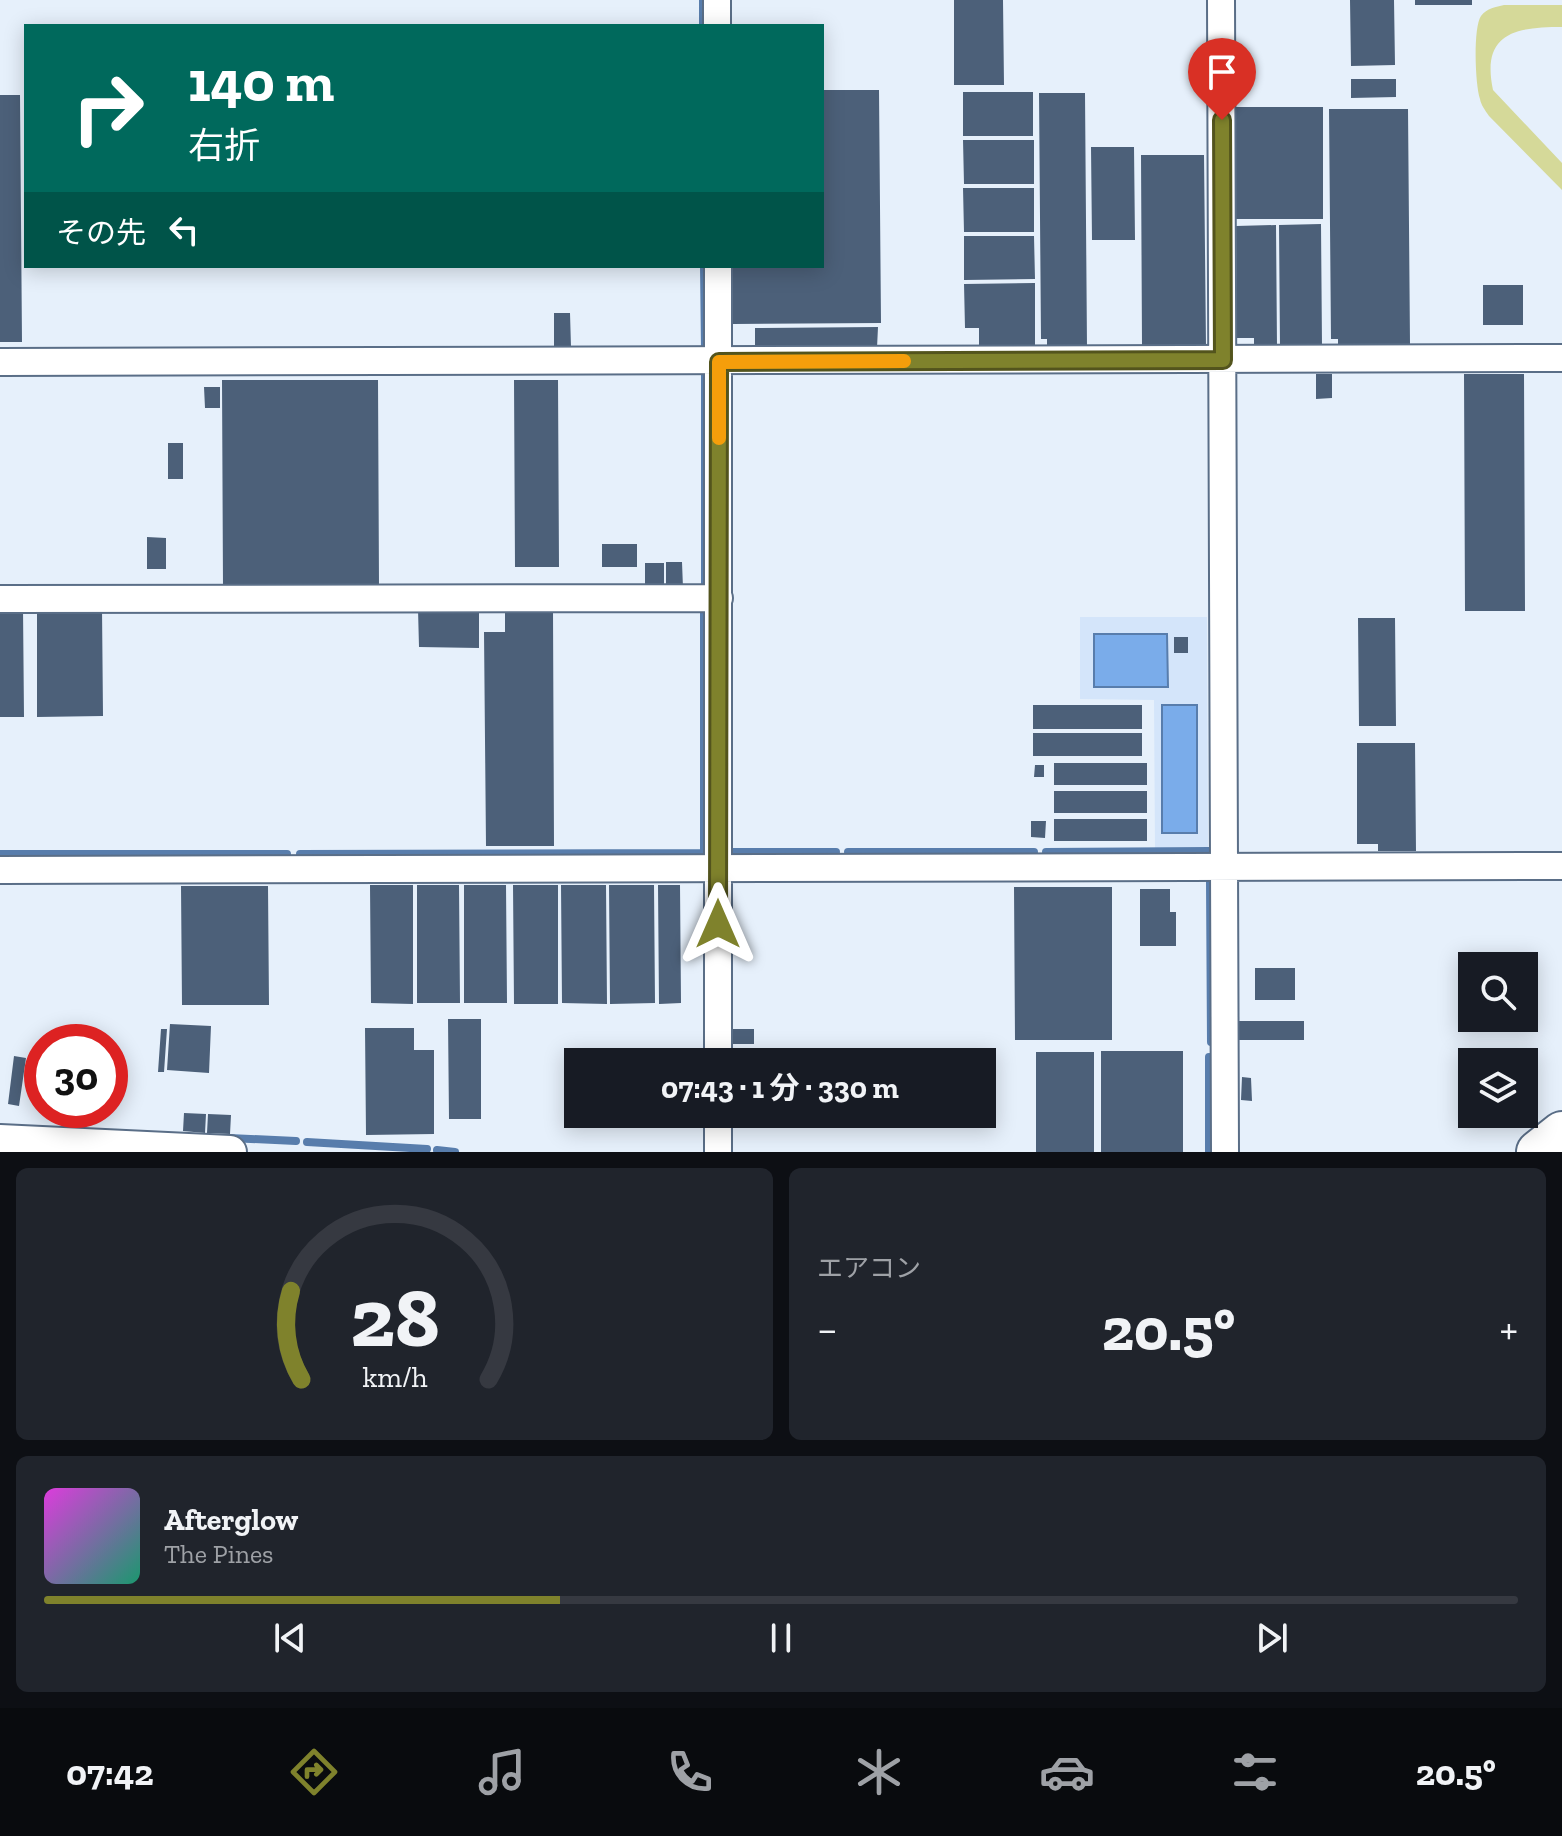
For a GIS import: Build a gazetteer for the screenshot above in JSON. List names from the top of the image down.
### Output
{
  "page": {
    "turn": ["140 m", "右折"],
    "then": "その先",
    "limit": "30",
    "trip": "07:43 · 1 分 · 330 m",
    "tile": "エアコン",
    "heat": ["−", "20.5°", "+"],
    "song": ["Afterglow", "The Pines"],
    "tabs": ["07:42", "20.5°"],
    "gauge": ["28", "km/h"]
  }
}
